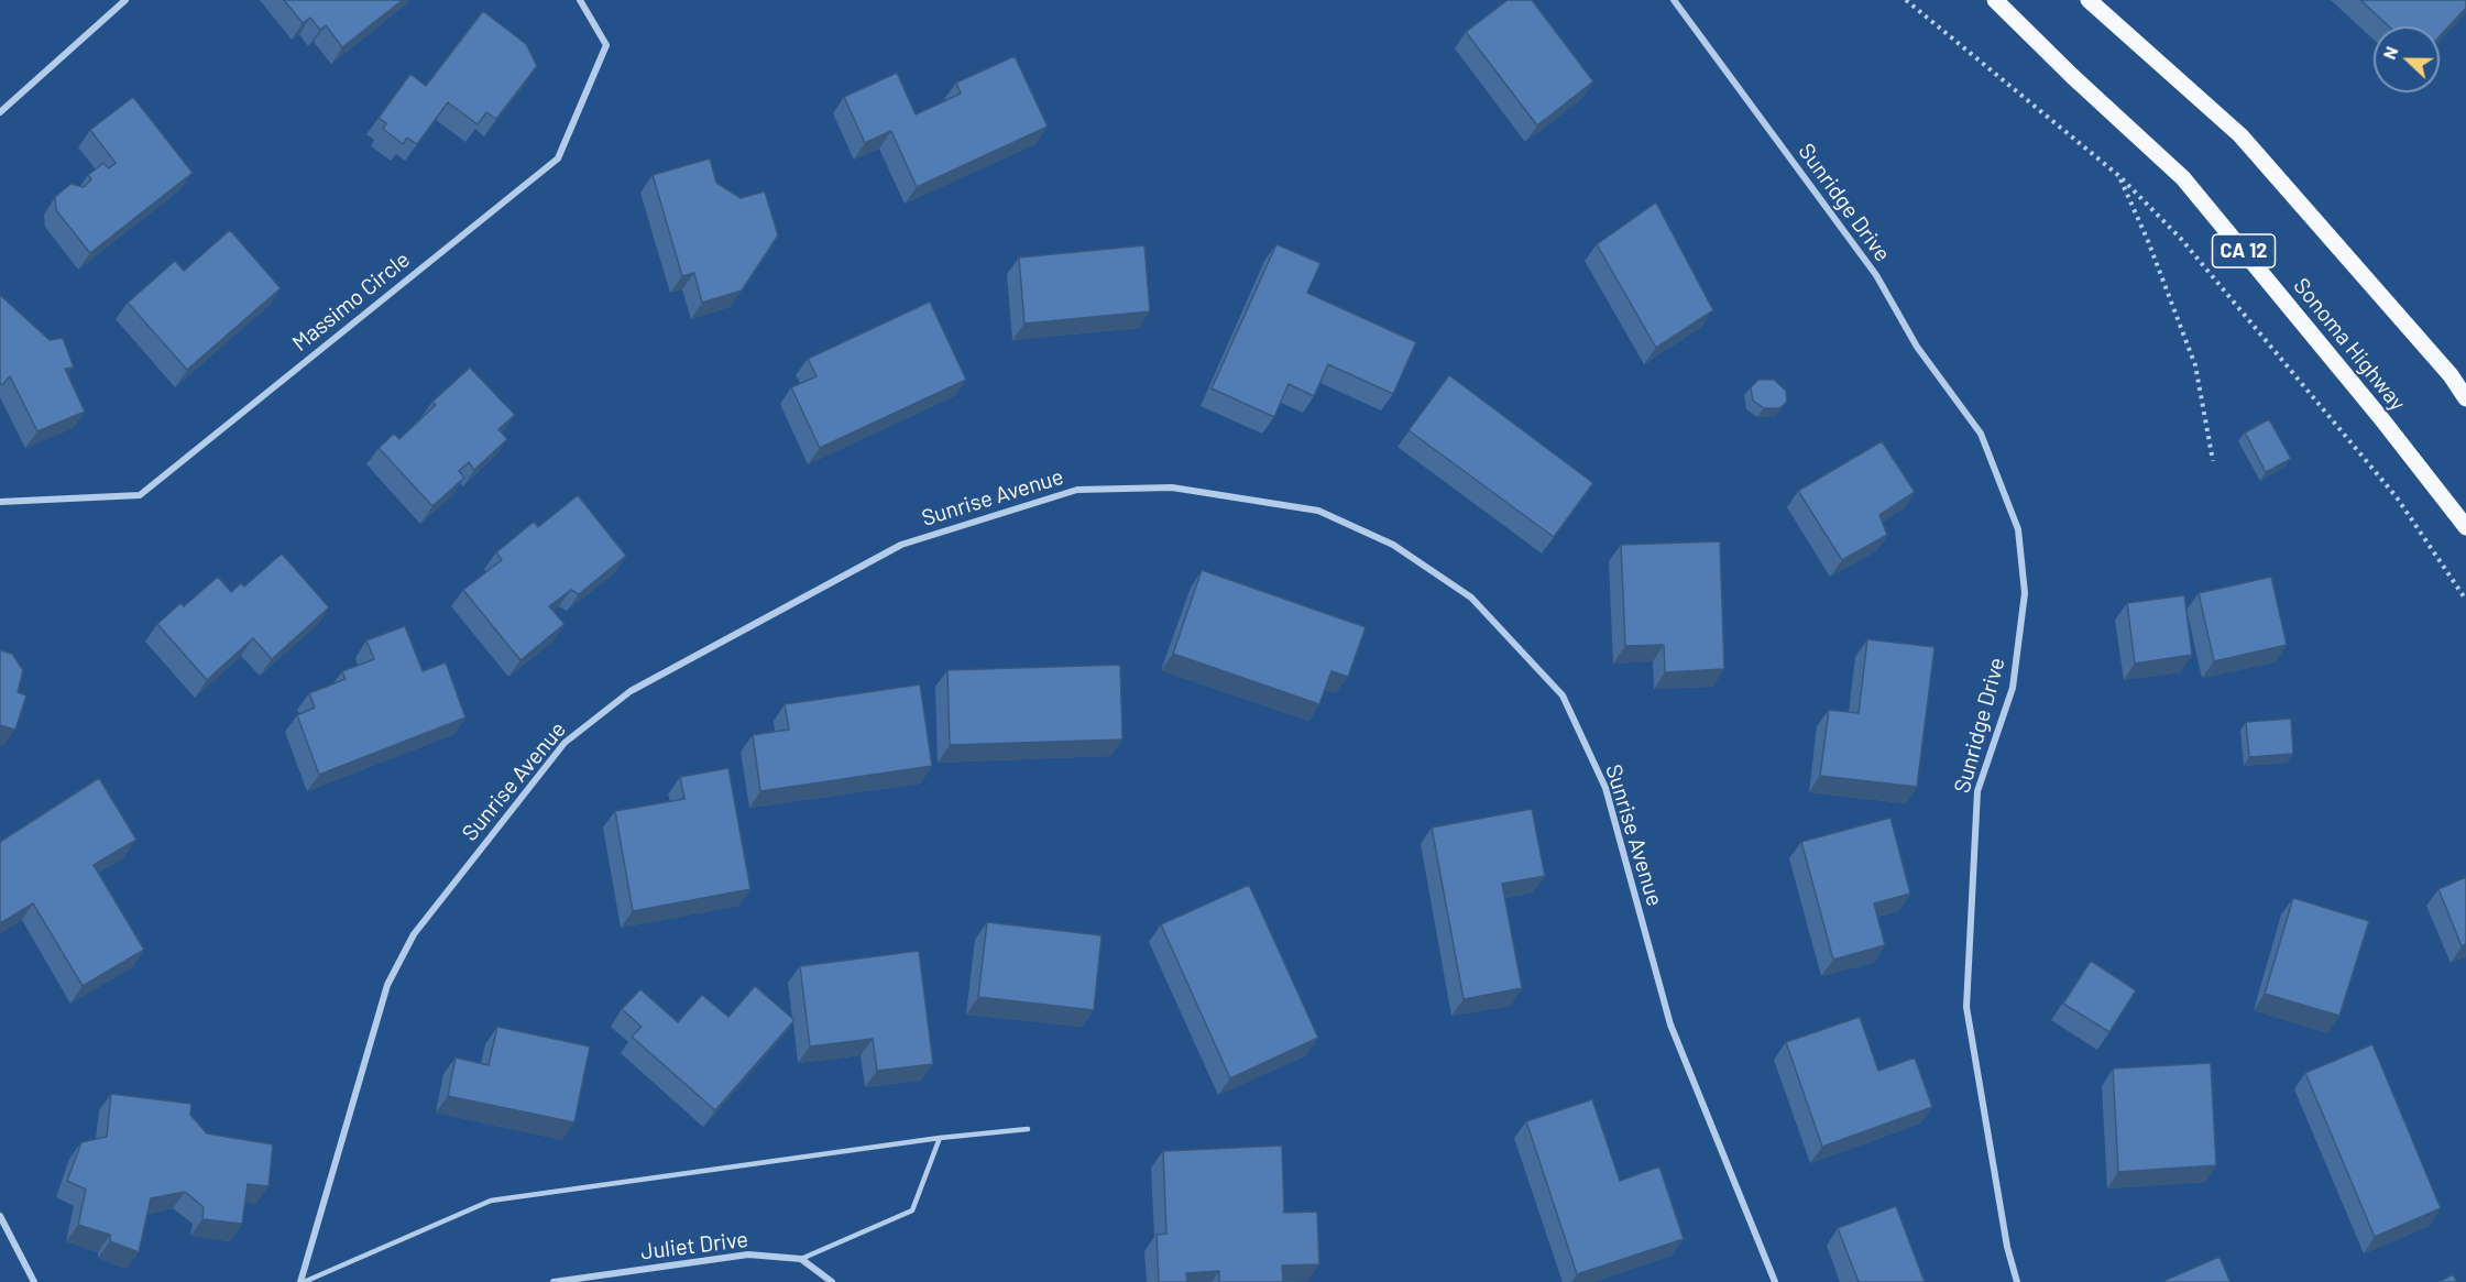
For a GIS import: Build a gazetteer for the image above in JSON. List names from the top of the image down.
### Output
{
  "streets": {
    "main road": ["CA 12", "Sonoma Highway"],
    "street": [
      "Sunridge Drive",
      "Massimo Circle",
      "Sunrise Avenue",
      "Juliet Drive"
    ]
  },
  "north": "left"
}
